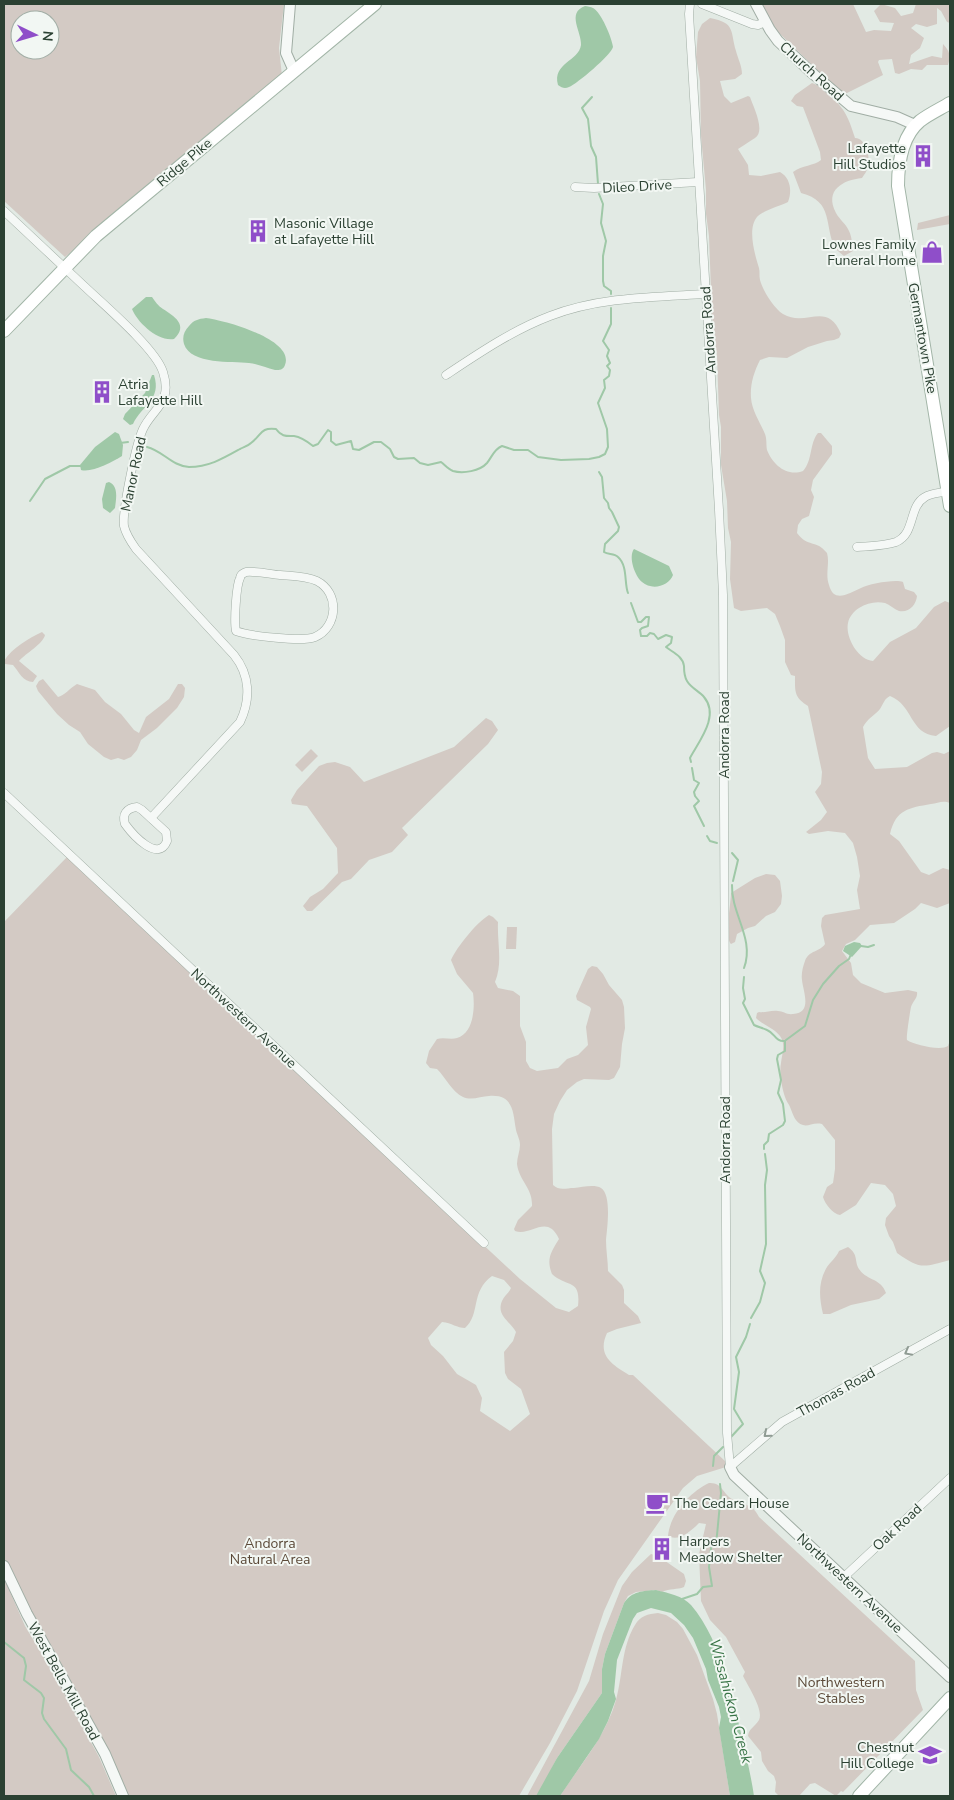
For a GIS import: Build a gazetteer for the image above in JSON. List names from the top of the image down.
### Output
{
  "streets": {
    "main road": ["Ridge Pike", "Germantown Pike"],
    "street": [
      "Church Road",
      "Dileo Drive",
      "Andorra Road",
      "Manor Road",
      "Northwestern Avenue",
      "Thomas Road",
      "Oak Road",
      "West Bells Mill Road"
    ]
  },
  "crossings": [
    ["Church Road", "Germantown Pike"],
    ["Ridge Pike", "Manor Road"],
    ["Dileo Drive", "Andorra Road"],
    ["Andorra Road", "Northwestern Avenue"],
    ["Andorra Road", "Thomas Road"],
    ["Northwestern Avenue", "Thomas Road"],
    ["Northwestern Avenue", "Oak Road"]
  ],
  "one_way": ["Thomas Road"],
  "water": ["Wissahickon Creek"],
  "parks": ["Andorra Natural Area", "Northwestern Stables"],
  "places": {
    "building": [
      "Lafayette Hill Studios",
      "Masonic Village at Lafayette Hill",
      "Atria Lafayette Hill",
      "Harpers Meadow Shelter"
    ],
    "shop": ["Lownes Family Funeral Home"],
    "cafe": ["The Cedars House"],
    "school or university": ["Chestnut Hill College"]
  },
  "north": "right"
}
